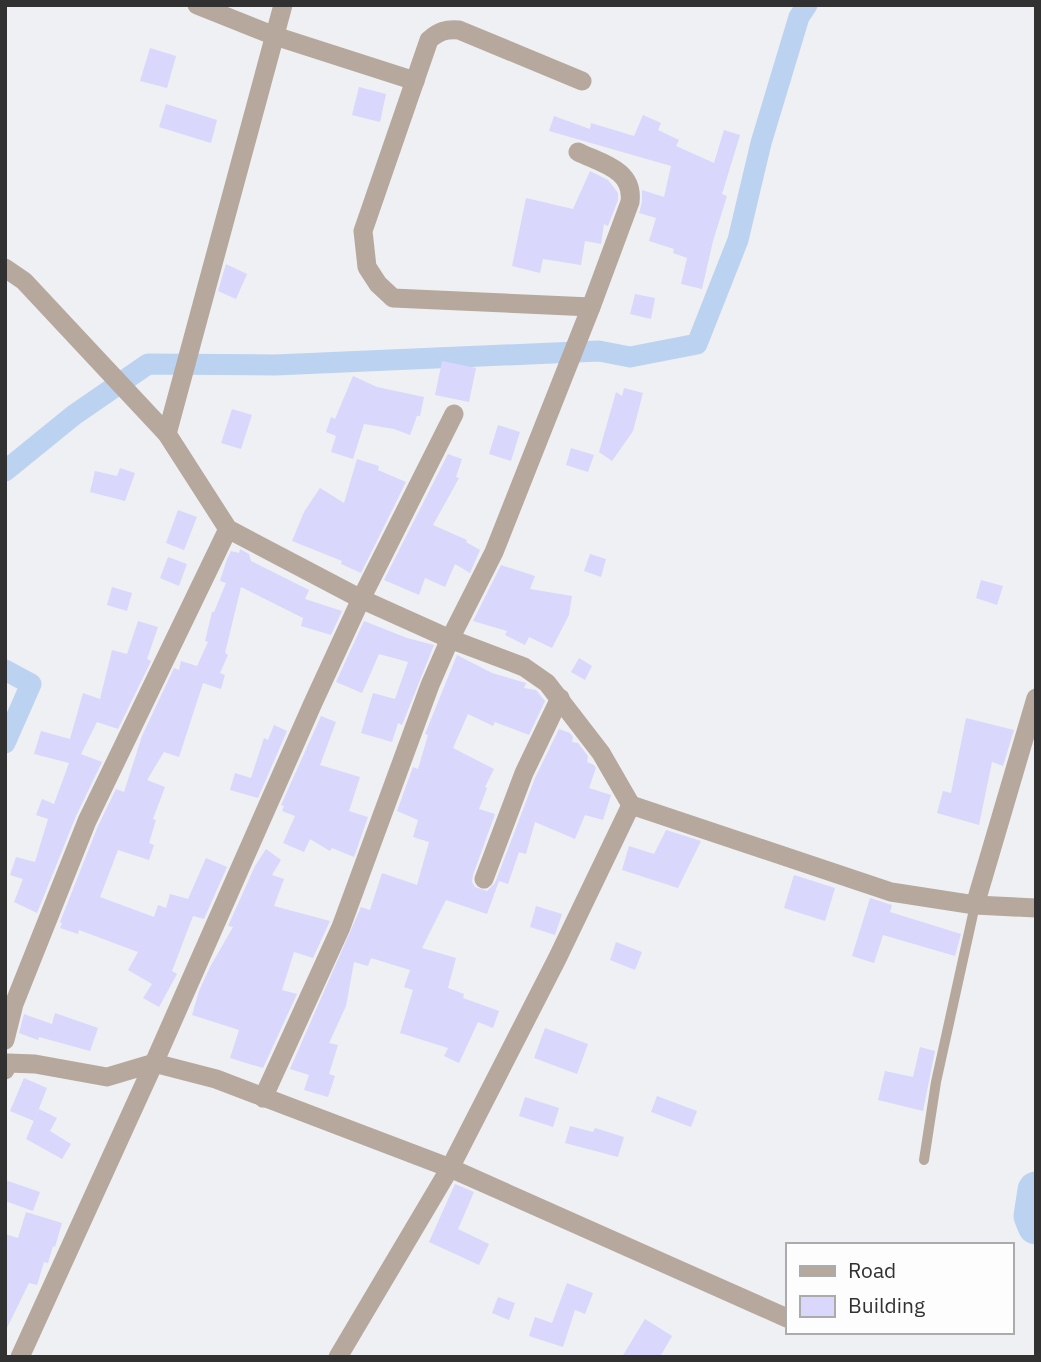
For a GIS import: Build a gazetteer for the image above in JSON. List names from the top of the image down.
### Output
{
  "legend": ["Road", "Building"]
}
